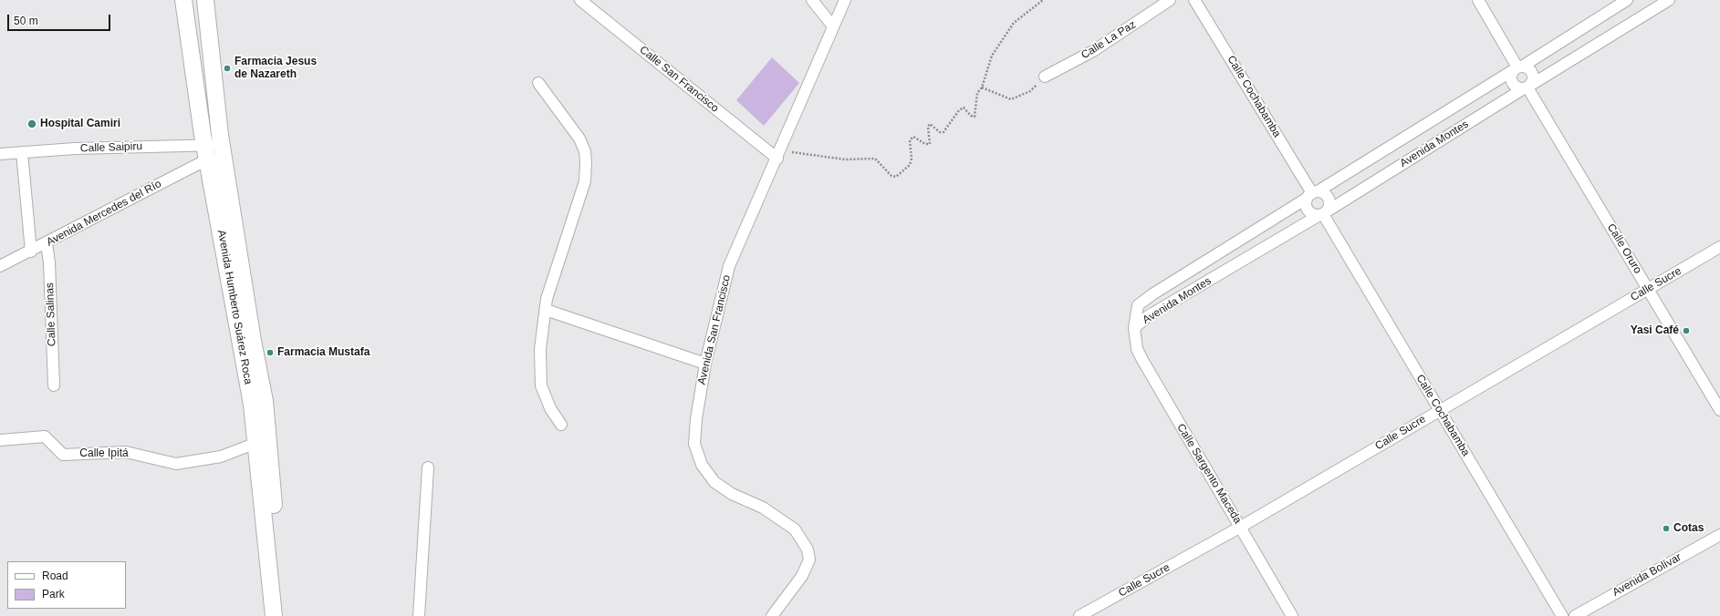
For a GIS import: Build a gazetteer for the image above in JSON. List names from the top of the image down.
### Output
{
  "streets": {
    "main road": ["Avenida Humberto Suárez Roca"],
    "street": [
      "Calle La Paz",
      "Calle San Francisco",
      "Calle Cochabamba",
      "Avenida Montes",
      "Calle Saipiru",
      "Avenida Mercedes del Río",
      "Calle Oruro",
      "Calle Sucre",
      "Calle Salinas",
      "Avenida San Francisco",
      "Calle Ipitá",
      "Calle Sargento Maceda",
      "Avenida Bolívar"
    ]
  },
  "crossings": [
    ["Calle San Francisco", "Avenida San Francisco"],
    ["Calle Cochabamba", "Avenida Montes"],
    ["Calle Cochabamba", "Calle Sucre"],
    ["Avenida Montes", "Calle Oruro"],
    ["Avenida Montes", "Calle Sargento Maceda"],
    ["Calle Saipiru", "Avenida Mercedes del Río"],
    ["Calle Saipiru", "Avenida Humberto Suárez Roca"],
    ["Avenida Mercedes del Río", "Avenida Humberto Suárez Roca"],
    ["Avenida Mercedes del Río", "Calle Salinas"],
    ["Calle Oruro", "Calle Sucre"],
    ["Calle Sucre", "Calle Sargento Maceda"],
    ["Avenida Humberto Suárez Roca", "Calle Ipitá"]
  ],
  "places": [
    "Farmacia Jesus de Nazareth",
    "Hospital Camiri",
    "Yasi Café",
    "Farmacia Mustafa",
    "Cotas"
  ],
  "legend": ["Road", "Park"],
  "scale_bar": "50 m"
}
